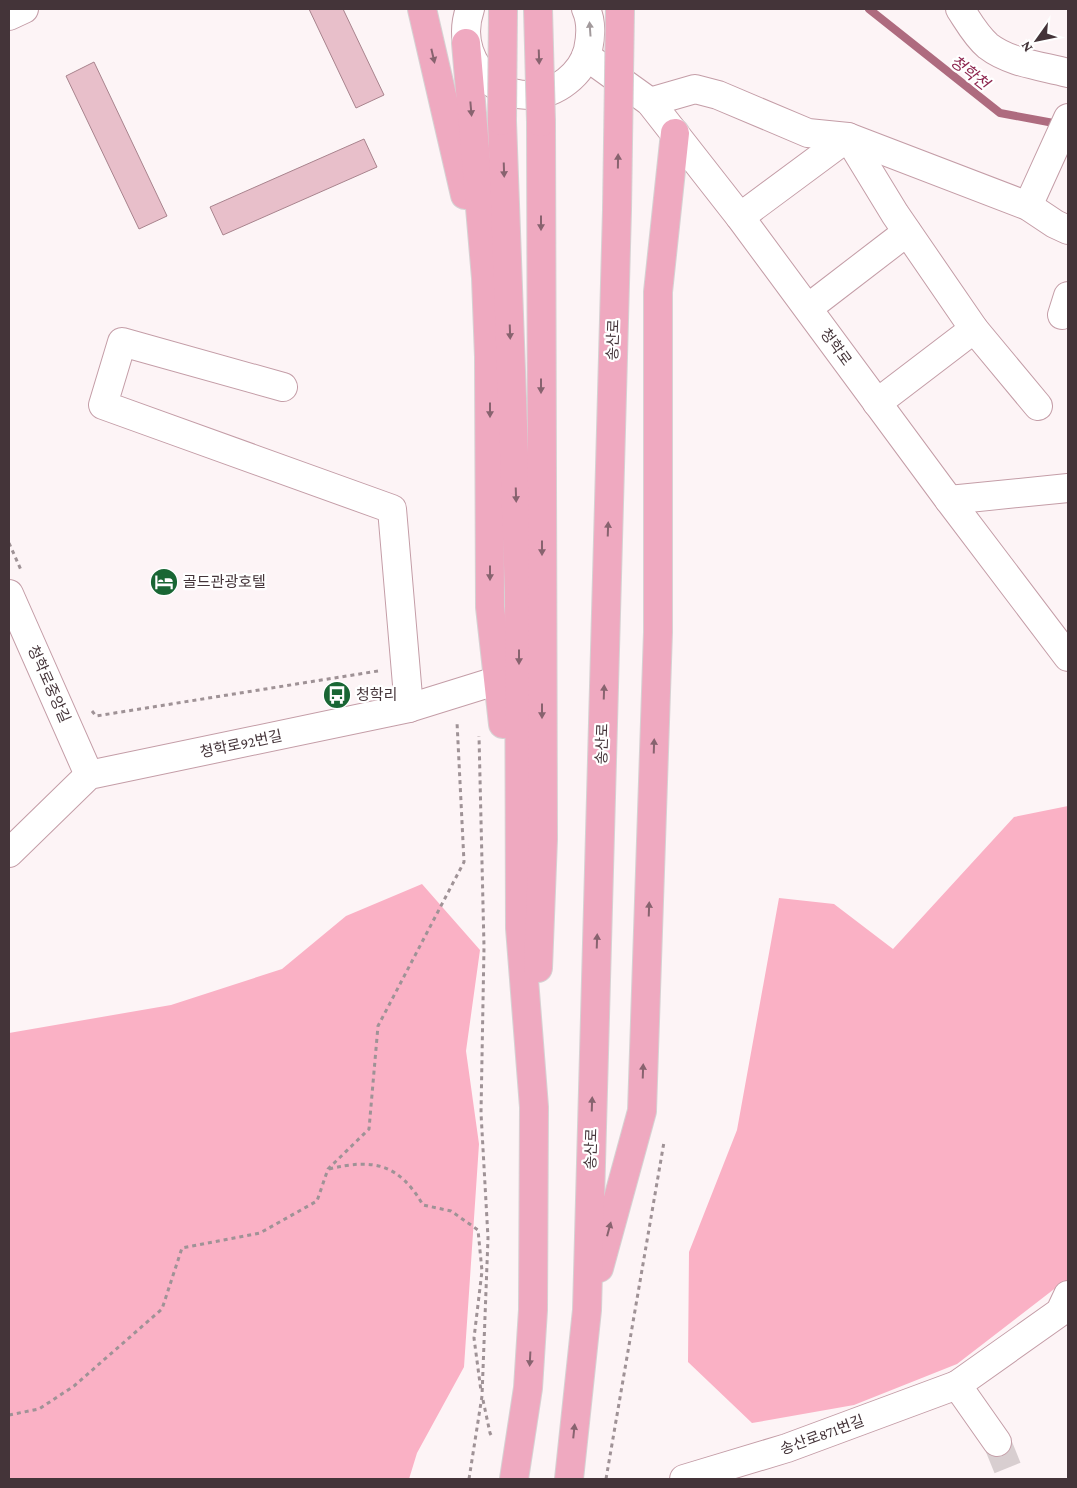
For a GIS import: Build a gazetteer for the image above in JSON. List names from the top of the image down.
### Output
{
  "streets": {
    "main road": ["송산로"],
    "street": [
      "청학로",
      "청학로중앙길",
      "청학로92번길",
      "송산로871번길"
    ]
  },
  "crossings": [
    ["청학로중앙길", "청학로92번길"]
  ],
  "water": ["청학천"],
  "places": {
    "hotel": ["골드관광호텔"],
    "bus stop": ["청학리"]
  },
  "north": "bottom left"
}
